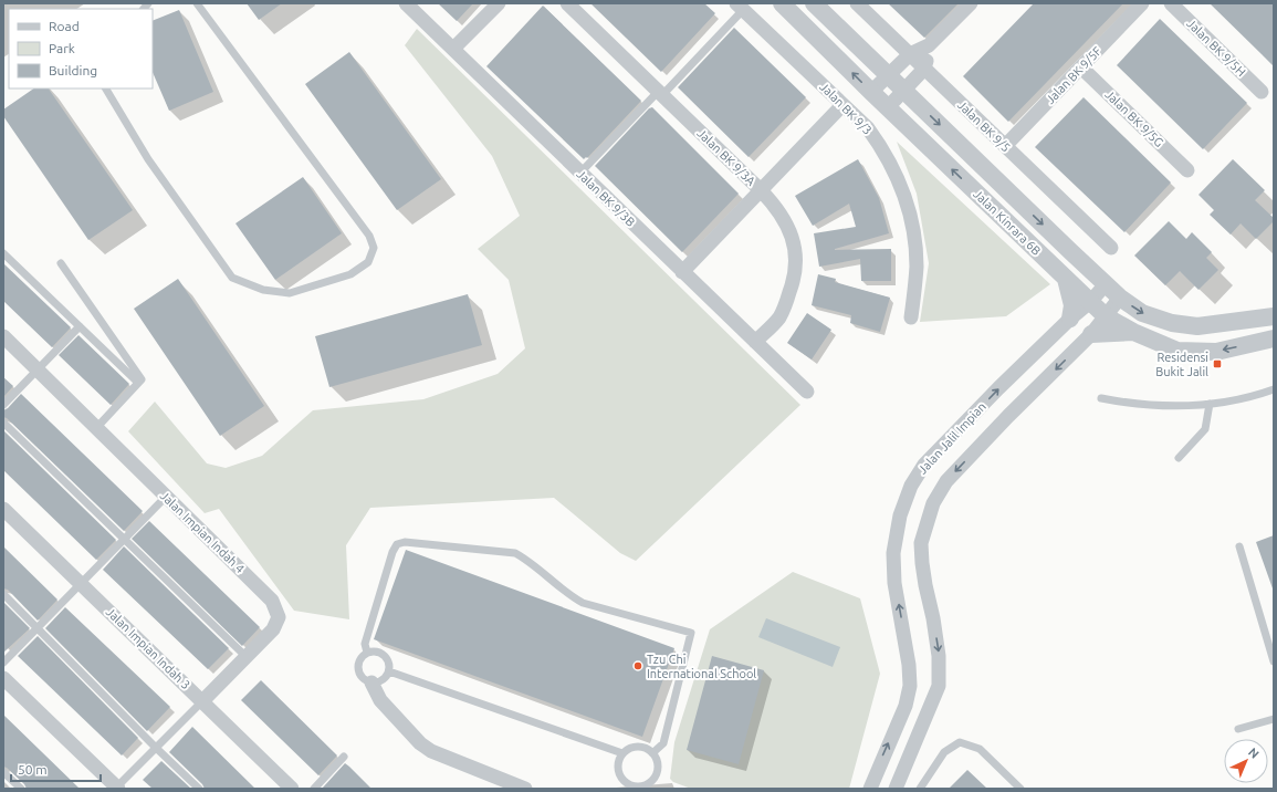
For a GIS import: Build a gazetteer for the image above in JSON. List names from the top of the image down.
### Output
{
  "streets": {
    "street": [
      "Jalan BK 9/5H",
      "Jalan BK 9/5F",
      "Jalan BK 9/3",
      "Jalan BK 9/5G",
      "Jalan BK 9/5",
      "Jalan BK 9/3A",
      "Jalan BK 9/3B",
      "Jalan Kinrara 6B",
      "Jalan Jalil Impian",
      "Jalan Impian Indah 4",
      "Jalan Impian Indah 3"
    ]
  },
  "crossings": [
    ["Jalan BK 9/5F", "Jalan BK 9/5G"],
    ["Jalan BK 9/5F", "Jalan BK 9/5"],
    ["Jalan BK 9/3A", "Jalan BK 9/3B"],
    ["Jalan Kinrara 6B", "Jalan Jalil Impian"],
    ["Jalan Impian Indah 4", "Jalan Impian Indah 3"]
  ],
  "places": {
    "transit": ["Residensi Bukit Jalil"],
    "other": ["Tzu Chi International School"]
  },
  "legend": ["Road", "Park", "Building"],
  "scale_bar": "50 m",
  "north": "top right"
}
